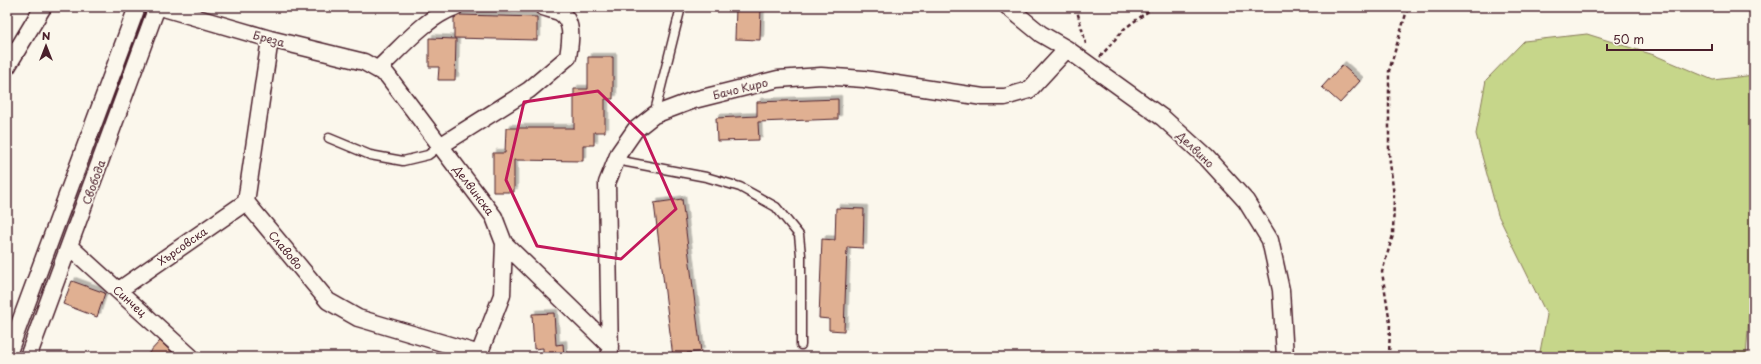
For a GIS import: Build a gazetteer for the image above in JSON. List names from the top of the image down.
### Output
{
  "streets": {
    "street": [
      "Бреза",
      "Бачо Киро",
      "Делвино",
      "Свобода",
      "Делвинска",
      "Хърсовска",
      "Славово",
      "Синчец"
    ]
  },
  "crossings": [
    ["Бреза", "Свобода"],
    ["Бреза", "Делвинска"],
    ["Бачо Киро", "Делвино"],
    ["Свобода", "Синчец"],
    ["Делвинска", "Славово"],
    ["Хърсовска", "Славово"],
    ["Хърсовска", "Синчец"]
  ],
  "scale_bar": "50 m",
  "north": "top"
}
